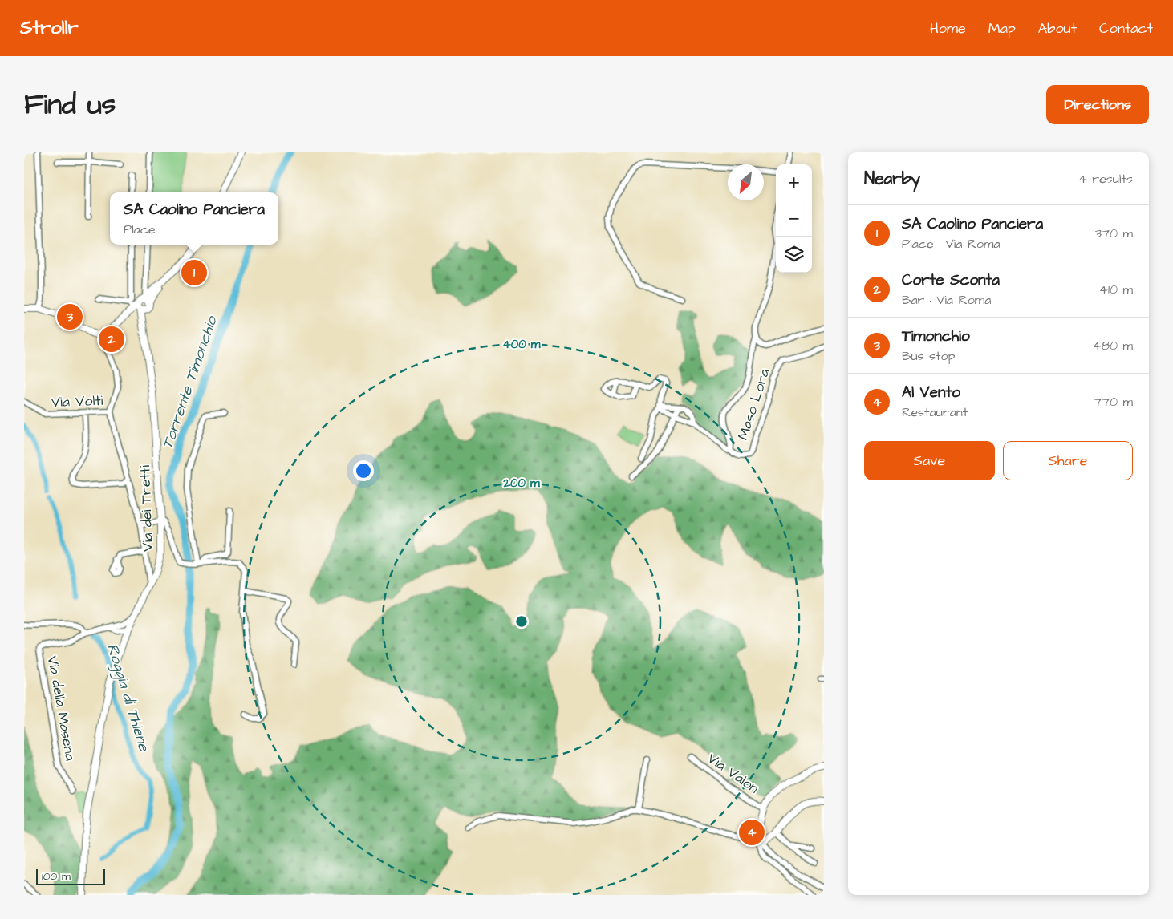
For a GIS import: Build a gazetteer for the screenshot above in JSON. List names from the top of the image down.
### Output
{
  "streets": {
    "street": [
      "Via Volti",
      "Maso Lora",
      "Via dei Tretti",
      "Via della Masena",
      "Via Valon"
    ]
  },
  "crossings": [
    ["Via dei Tretti", "Via della Masena"]
  ],
  "water": ["Torrente Timonchio", "Roggia di Thiene"],
  "scale_bar": "100 m",
  "north": "bottom left",
  "page": {
    "header": "Strollr",
    "nav": [
      "Home",
      "Map",
      "About",
      "Contact"
    ],
    "title": "Find us",
    "buttons": [
      "Directions",
      ["Save", "Share"]
    ],
    "heading": ["Nearby", "4 results"],
    "map_buttons": ["+", "−"],
    "popup": ["SA Caolino Panciera", "Place"],
    "list": [
      {
        "mark": "1",
        "name": "SA Caolino Panciera",
        "note": "Place · Via Roma",
        "value": "370 m"
      },
      {
        "mark": "2",
        "name": "Corte Sconta",
        "note": "Bar · Via Roma",
        "value": "410 m"
      },
      {
        "mark": "3",
        "name": "Timonchio",
        "note": "Bus stop",
        "value": "480 m"
      },
      {
        "mark": "4",
        "name": "Al Vento",
        "note": "Restaurant",
        "value": "770 m"
      }
    ],
    "pins": [
      "1",
      "3",
      "2",
      "4"
    ],
    "scale": "100 m"
  },
  "rings": ["400 m", "200 m"]
}
